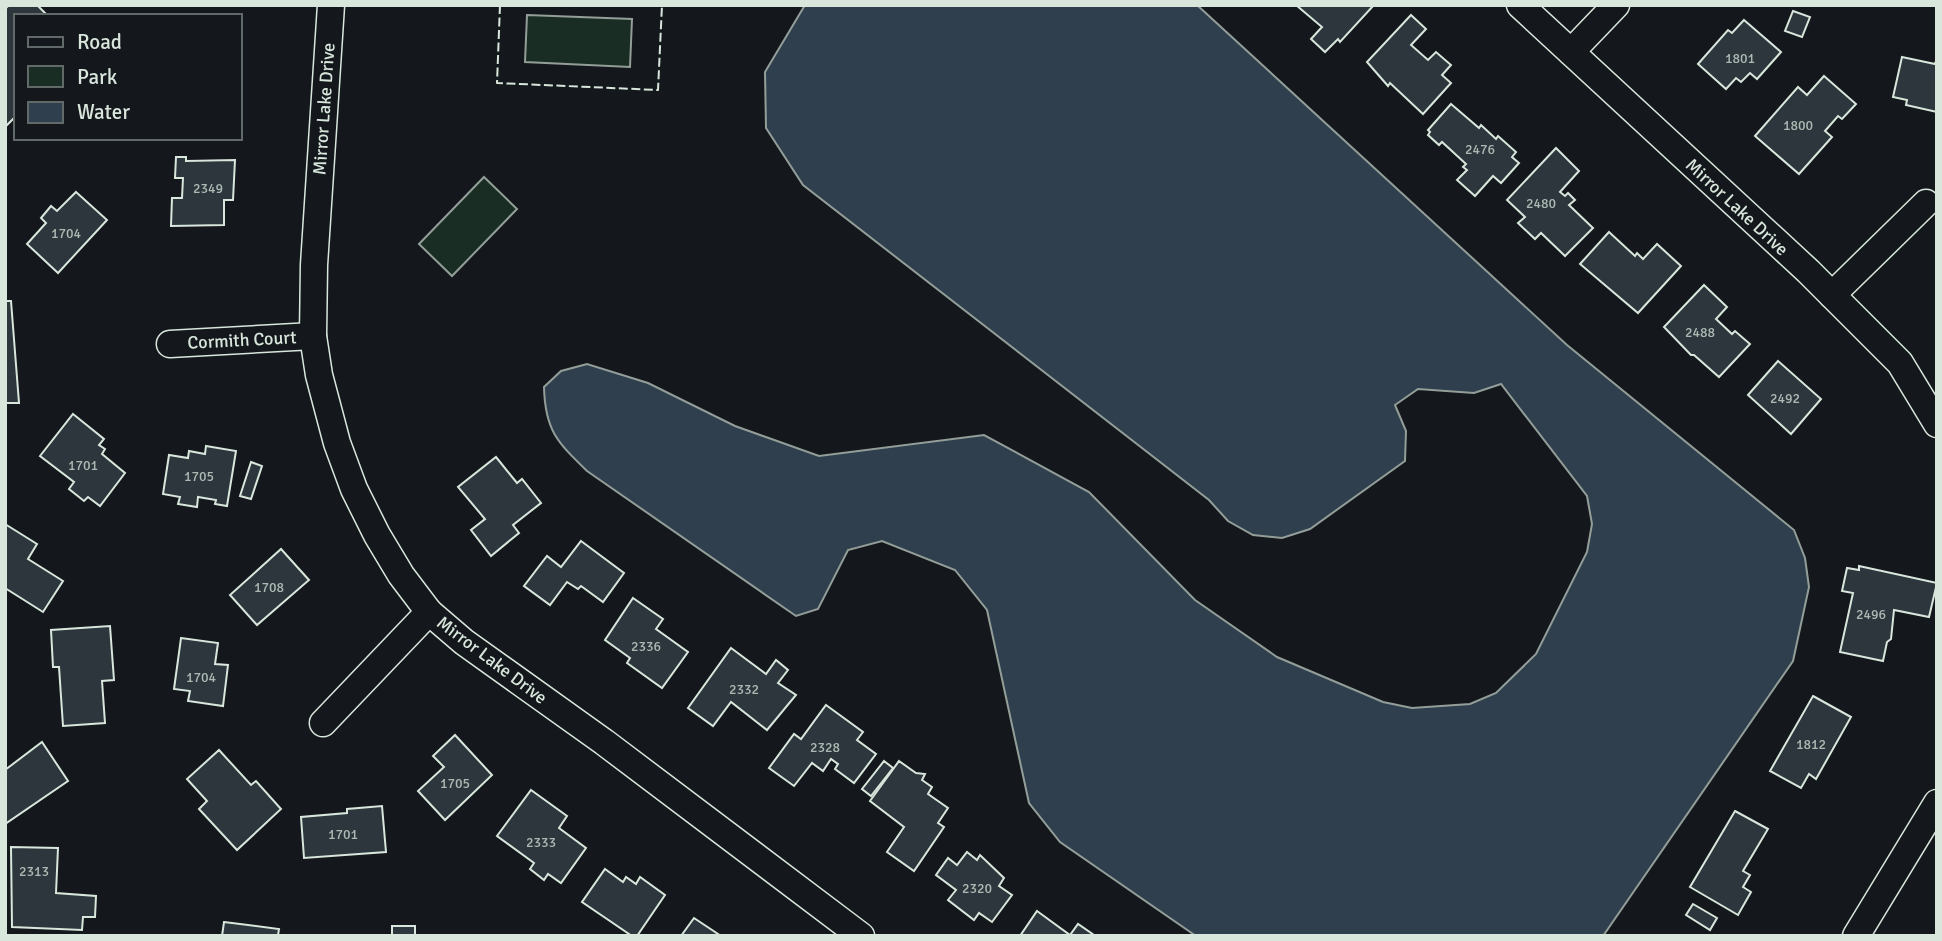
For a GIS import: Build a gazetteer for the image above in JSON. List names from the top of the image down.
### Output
{
  "streets": {
    "street": ["Mirror Lake Drive", "Cormith Court"]
  },
  "crossings": [
    ["Mirror Lake Drive", "Cormith Court"]
  ],
  "house_numbers": [
    "1801",
    "1800",
    "2476",
    "2349",
    "2480",
    "1704",
    "2488",
    "2492",
    "1701",
    "1705",
    "1708",
    "2496",
    "2336",
    "1704",
    "2332",
    "1812",
    "2328",
    "1705",
    "1701",
    "2333",
    "2313",
    "2320"
  ],
  "legend": ["Road", "Park", "Water"]
}
